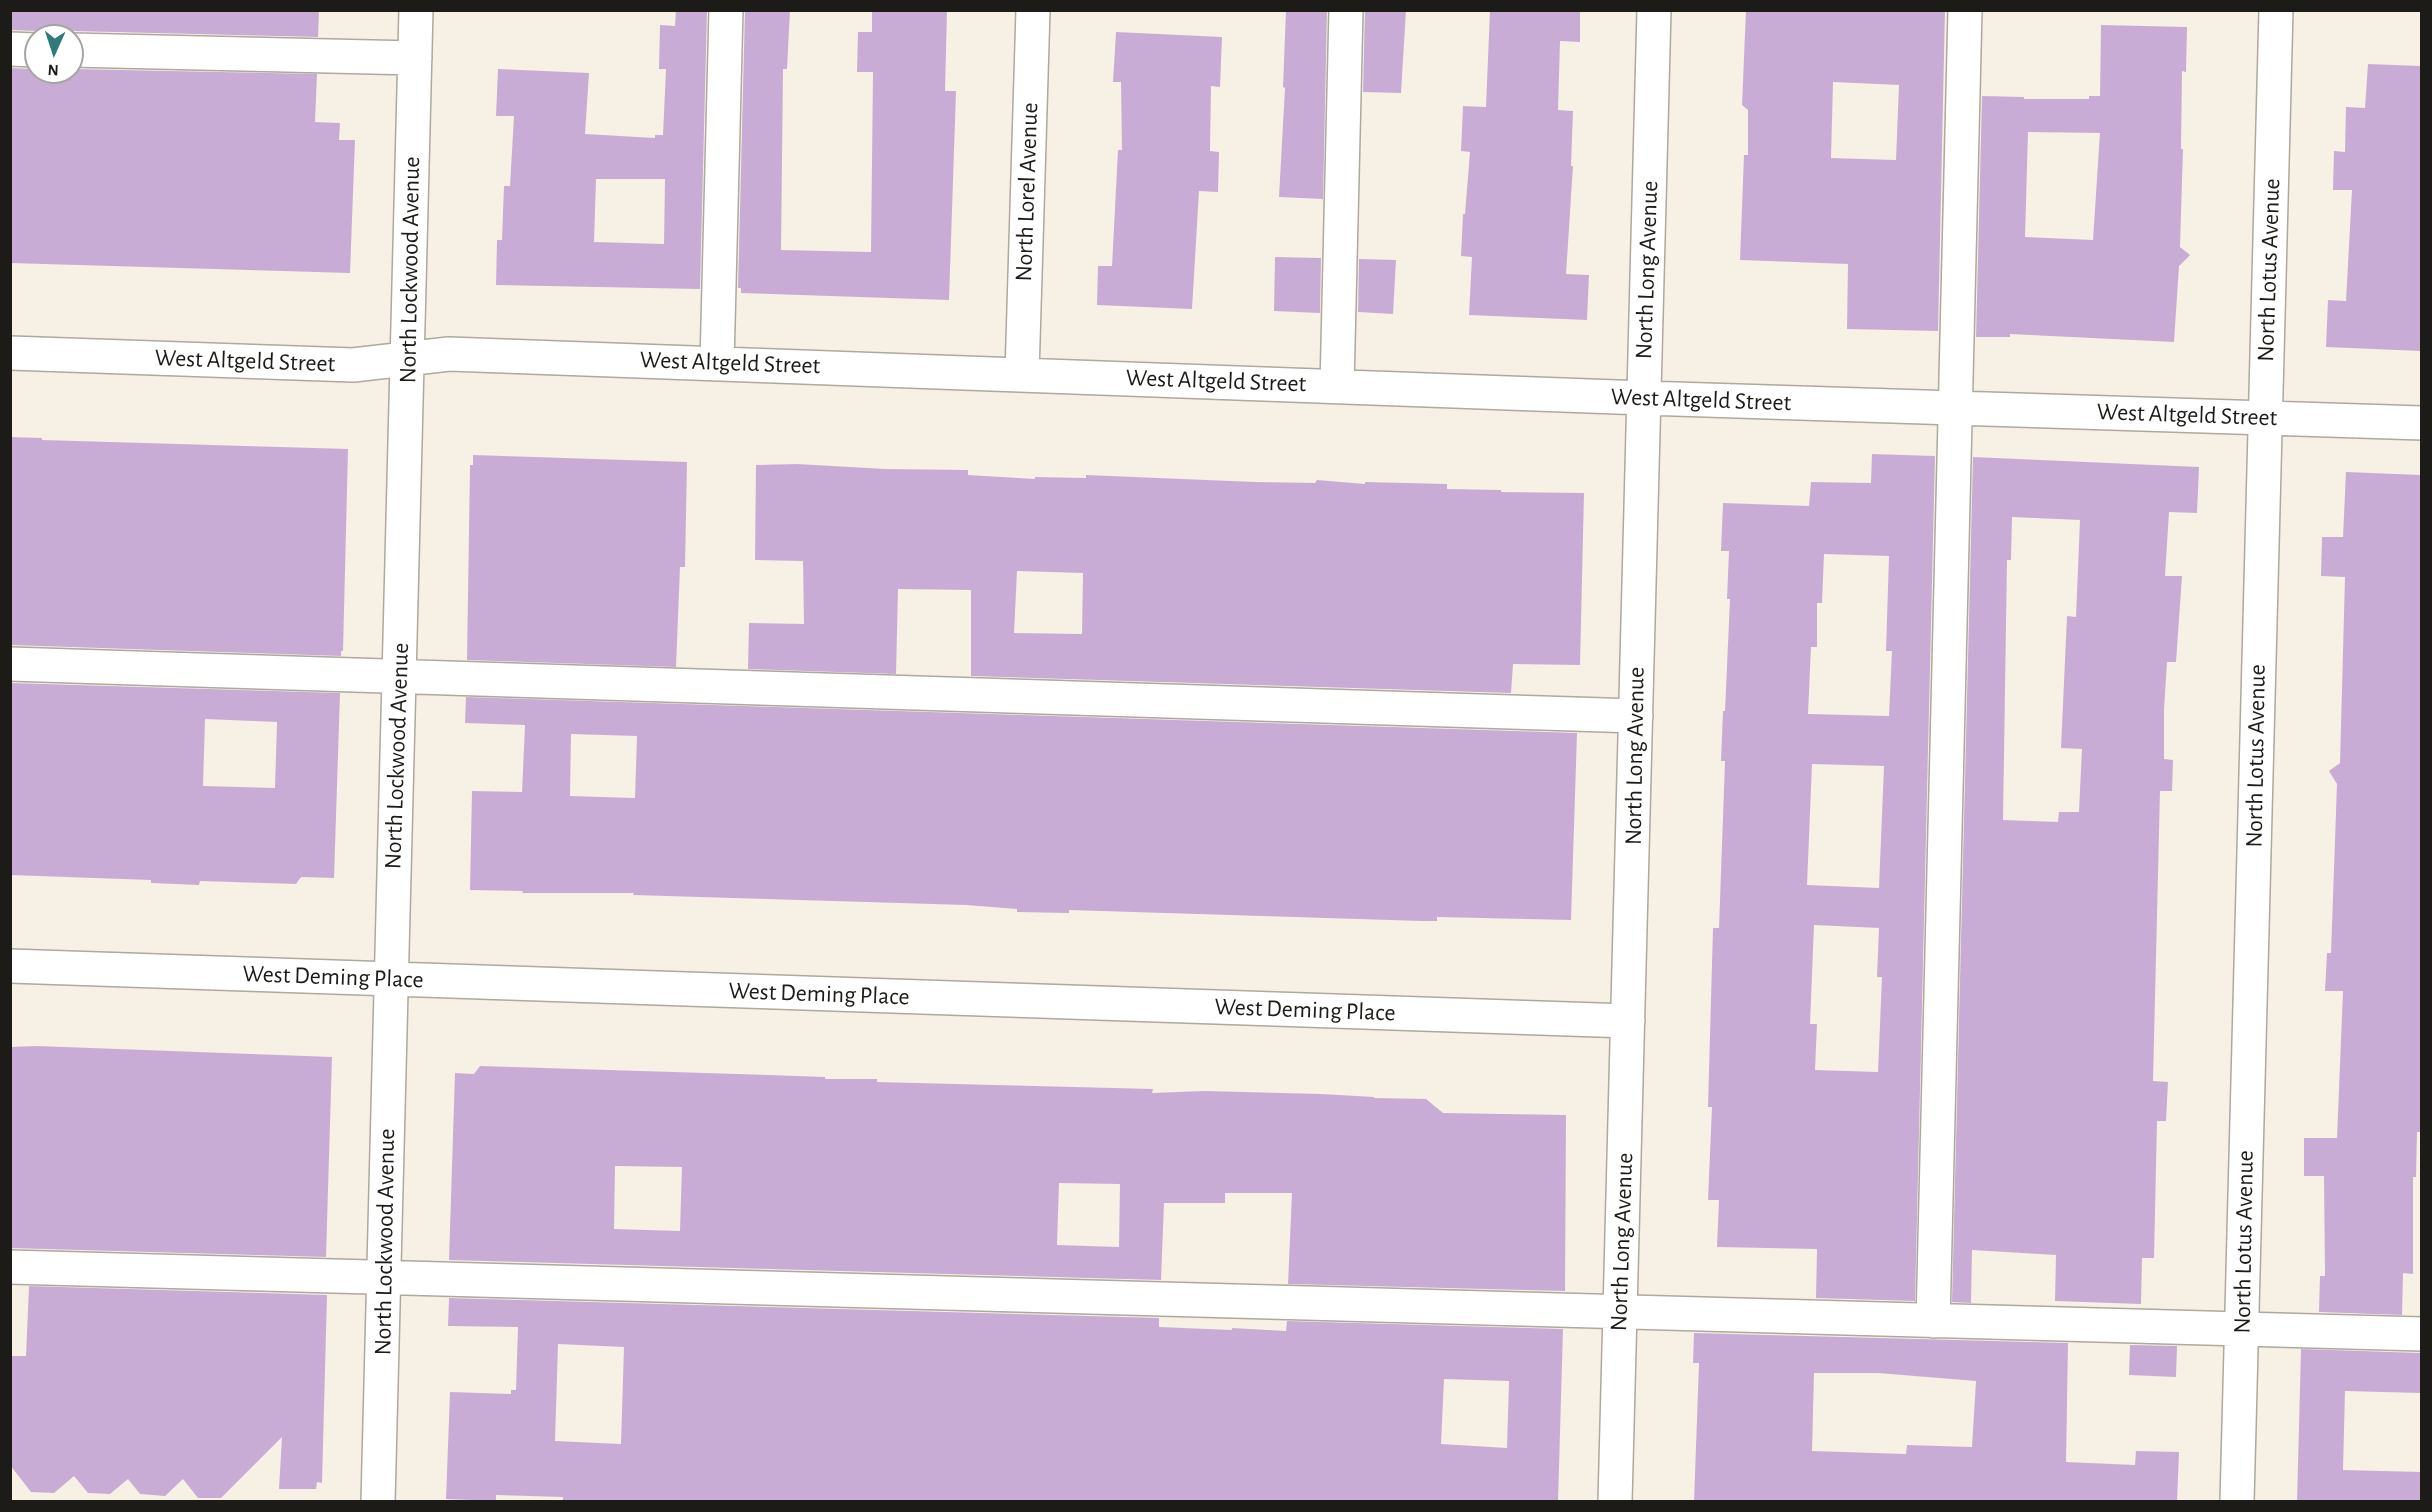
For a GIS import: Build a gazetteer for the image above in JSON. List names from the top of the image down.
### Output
{
  "streets": {
    "street": [
      "North Lorel Avenue",
      "North Lockwood Avenue",
      "North Long Avenue",
      "North Lotus Avenue",
      "West Altgeld Street",
      "West Deming Place"
    ]
  },
  "crossings": [
    ["North Lorel Avenue", "West Altgeld Street"],
    ["North Lockwood Avenue", "West Altgeld Street"],
    ["North Lockwood Avenue", "West Deming Place"],
    ["North Long Avenue", "West Altgeld Street"],
    ["North Long Avenue", "West Deming Place"],
    ["North Lotus Avenue", "West Altgeld Street"]
  ],
  "north": "bottom"
}
